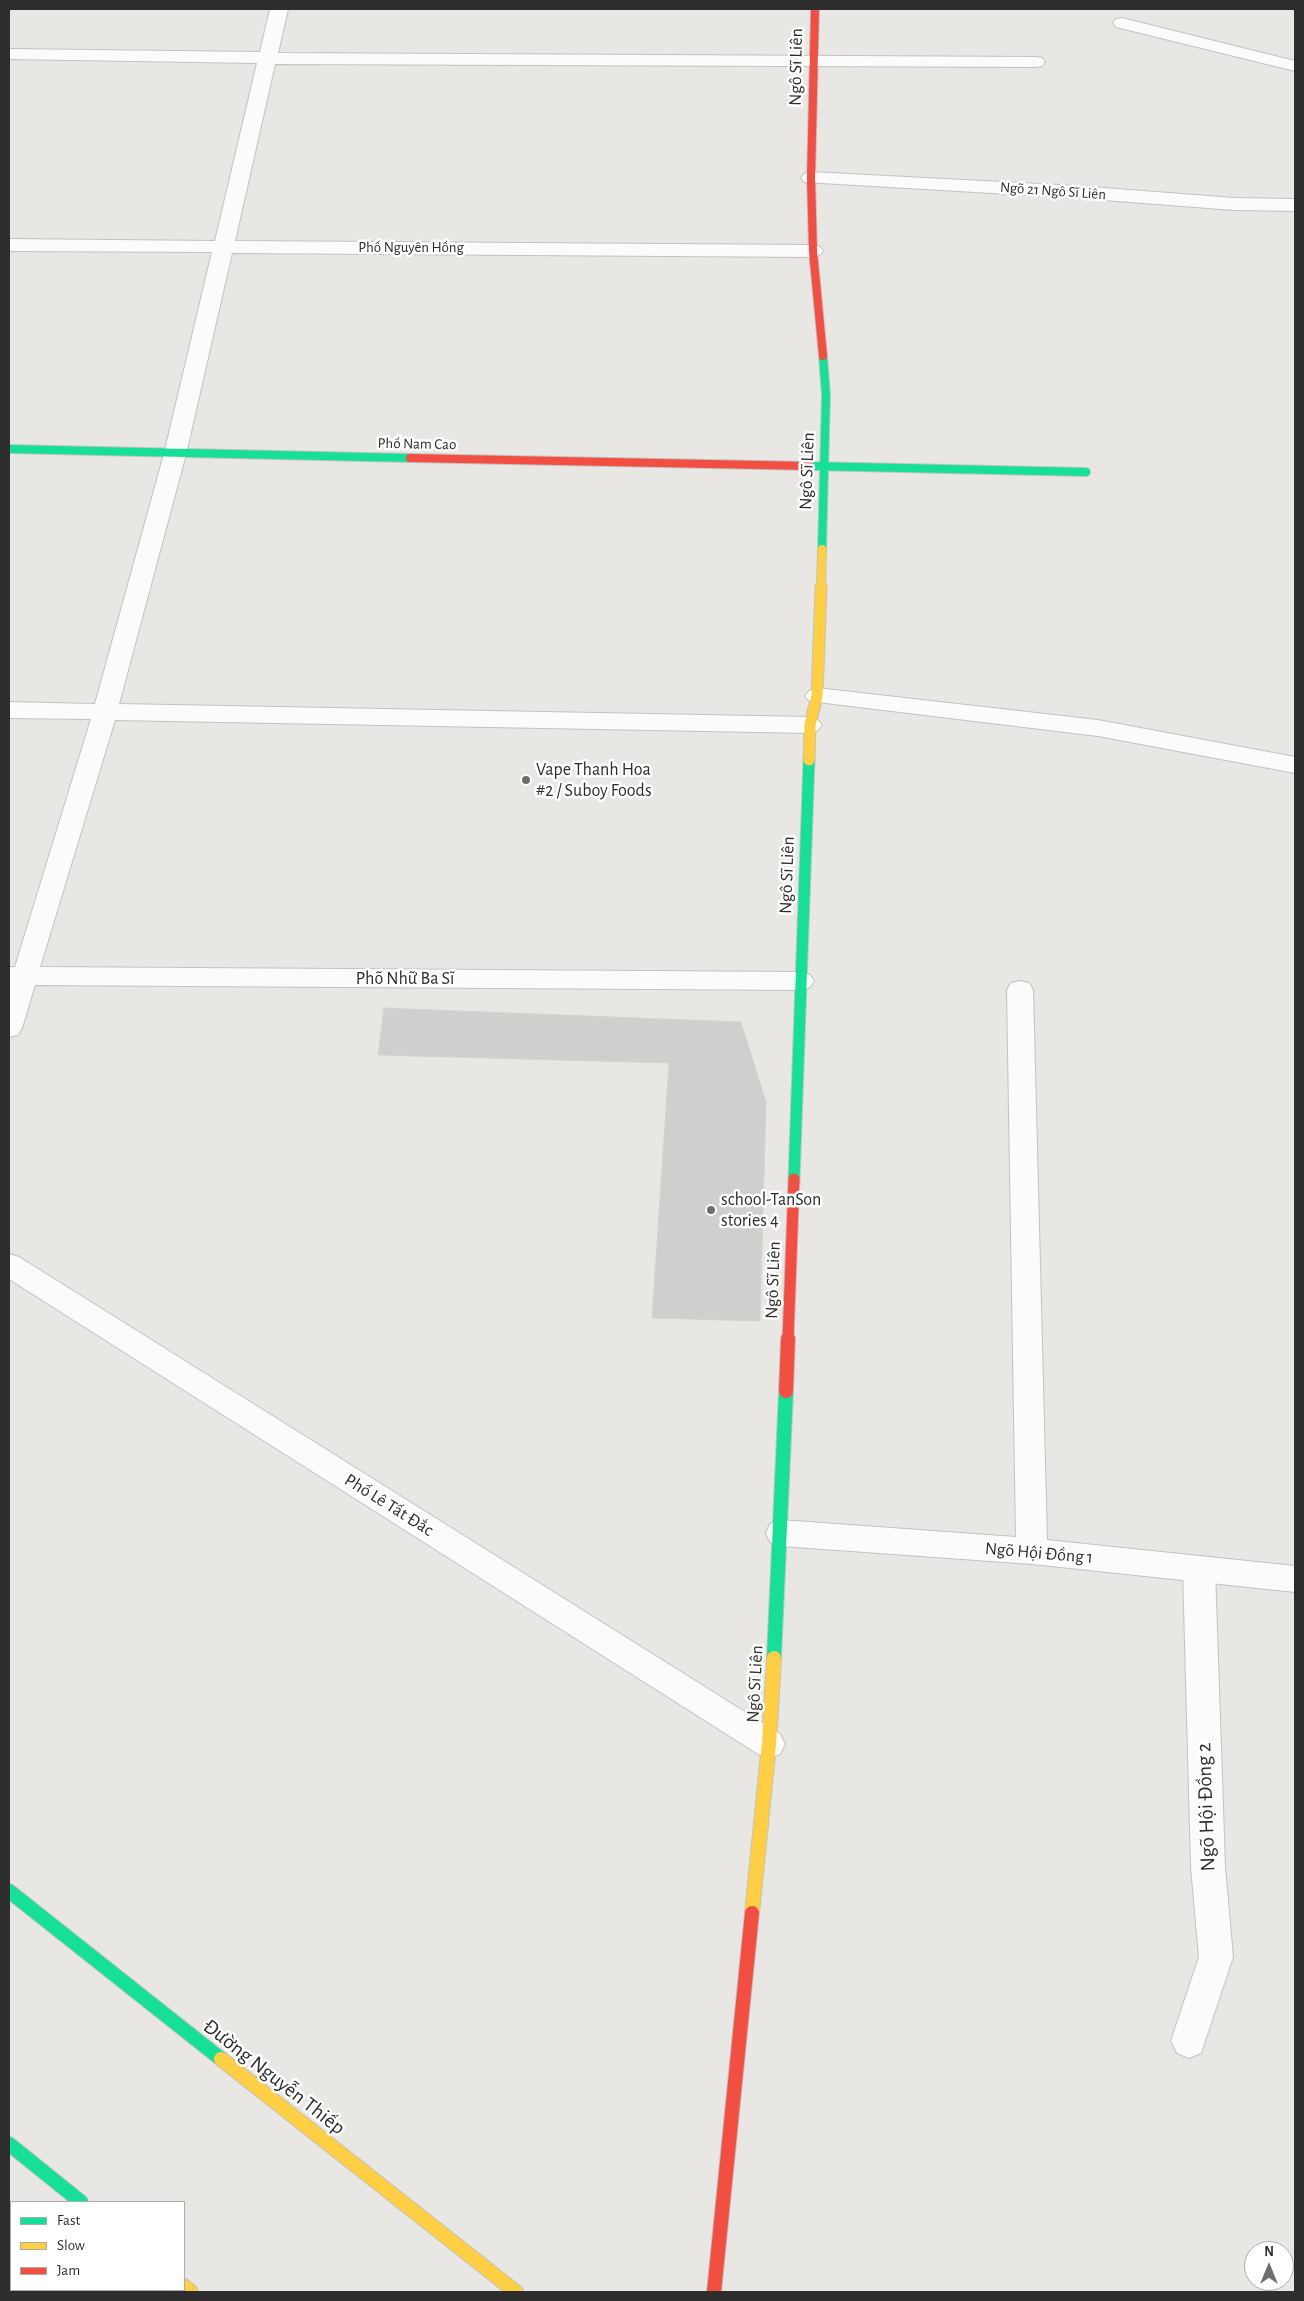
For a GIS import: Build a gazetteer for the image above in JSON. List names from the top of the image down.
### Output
{
  "streets": {
    "street": [
      "Ngô Sĩ Liên",
      "Ngõ 21 Ngô Sĩ Liên",
      "Phố Nguyên Hồng",
      "Phố Nam Cao",
      "Phõ Nhữ Ba Sĩ",
      "Phố Lê Tất Đắc",
      "Ngõ Hội Đồng 1",
      "Ngõ Hội Đồng 2",
      "Đường Nguyễn Thiếp"
    ]
  },
  "crossings": [
    ["Ngô Sĩ Liên", "Ngõ 21 Ngô Sĩ Liên"],
    ["Ngô Sĩ Liên", "Phố Nguyên Hồng"],
    ["Ngô Sĩ Liên", "Phố Nam Cao"],
    ["Ngô Sĩ Liên", "Phõ Nhữ Ba Sĩ"],
    ["Ngô Sĩ Liên", "Phố Lê Tất Đắc"],
    ["Ngô Sĩ Liên", "Ngõ Hội Đồng 1"],
    ["Ngõ Hội Đồng 1", "Ngõ Hội Đồng 2"]
  ],
  "places": ["Vape Thanh Hoa #2 / Suboy Foods", "school-TanSon stories 4"],
  "legend": ["Fast", "Slow", "Jam"],
  "north": "top"
}
